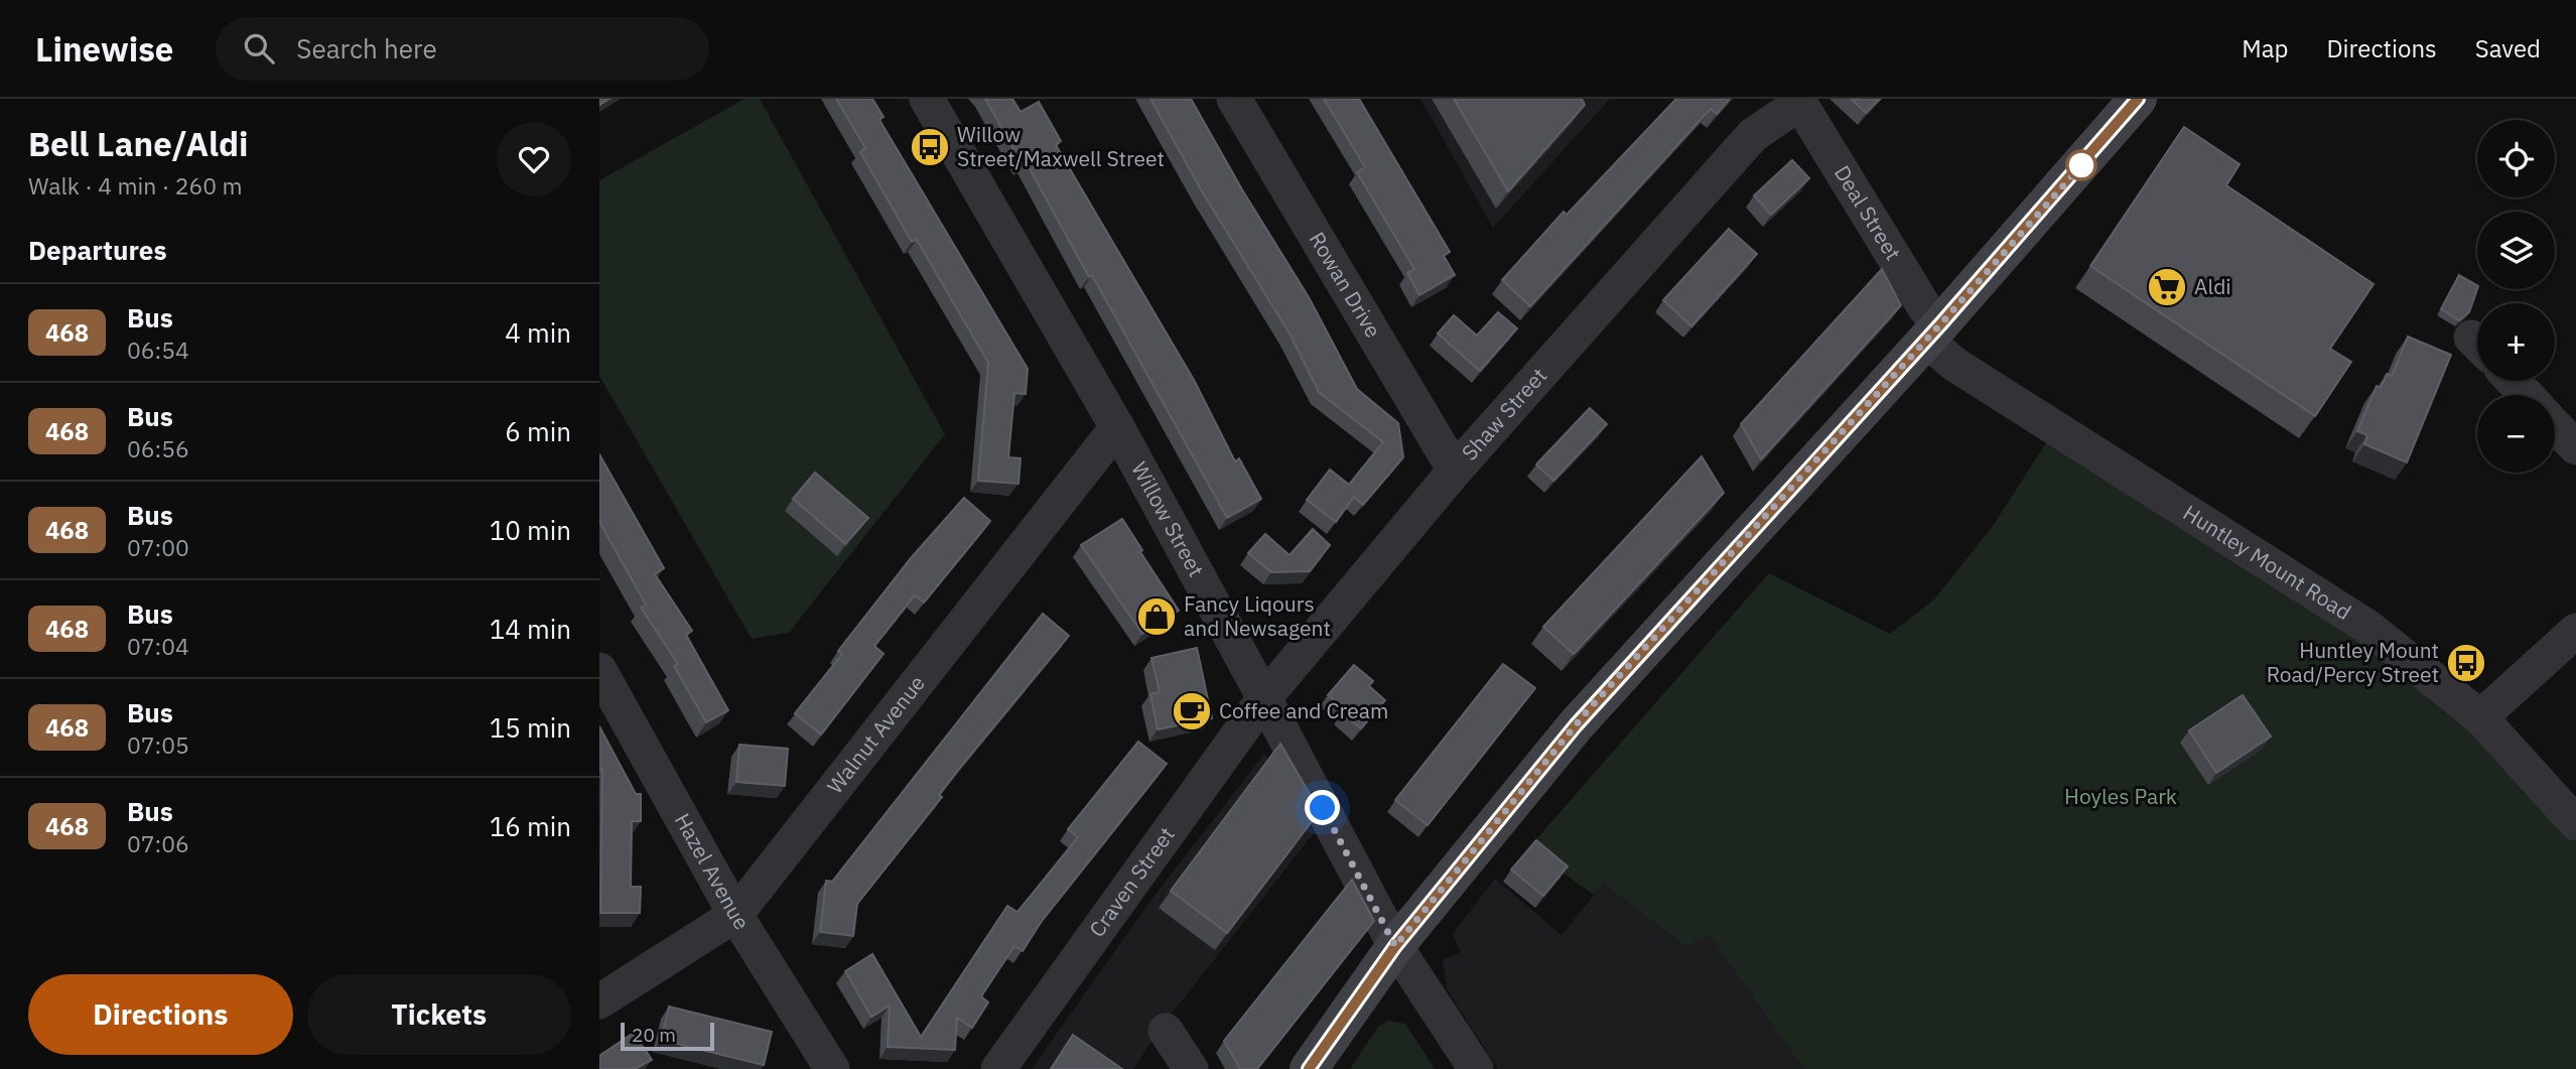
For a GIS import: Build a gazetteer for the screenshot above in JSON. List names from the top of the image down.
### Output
{
  "streets": {
    "street": [
      "Deal Street",
      "Rowan Drive",
      "Shaw Street",
      "Willow Street",
      "Huntley Mount Road",
      "Walnut Avenue",
      "Hazel Avenue",
      "Craven Street"
    ]
  },
  "crossings": [
    ["Deal Street", "Shaw Street"],
    ["Deal Street", "Huntley Mount Road"],
    ["Rowan Drive", "Shaw Street"],
    ["Shaw Street", "Willow Street"],
    ["Shaw Street", "Craven Street"],
    ["Willow Street", "Walnut Avenue"],
    ["Willow Street", "Craven Street"],
    ["Walnut Avenue", "Hazel Avenue"]
  ],
  "parks": ["Hoyles Park"],
  "places": {
    "bus stop": ["Willow Street/Maxwell Street", "Huntley Mount Road/Percy Street"],
    "supermarket": ["Aldi"],
    "shop": ["Fancy Liqours and Newsagent"],
    "cafe": ["Coffee and Cream"]
  },
  "lines": ["bus line 468"],
  "scale_bar": "20 m",
  "page": {
    "header": "Linewise",
    "search": "Search here",
    "nav": ["Map", "Directions", "Saved"],
    "heading": [
      ["Bell Lane/Aldi", "Walk · 4 min · 260 m"],
      "Departures"
    ],
    "map_buttons": ["+", "−"],
    "list": [
      {
        "mark": "468",
        "name": "Bus",
        "note": "06:54",
        "value": "4 min"
      },
      {
        "mark": "468",
        "name": "Bus",
        "note": "06:56",
        "value": "6 min"
      },
      {
        "mark": "468",
        "name": "Bus",
        "note": "07:00",
        "value": "10 min"
      },
      {
        "mark": "468",
        "name": "Bus",
        "note": "07:04",
        "value": "14 min"
      },
      {
        "mark": "468",
        "name": "Bus",
        "note": "07:05",
        "value": "15 min"
      },
      {
        "mark": "468",
        "name": "Bus",
        "note": "07:06",
        "value": "16 min"
      }
    ],
    "buttons": ["Directions", "Tickets"],
    "scale": "20 m"
  }
}
